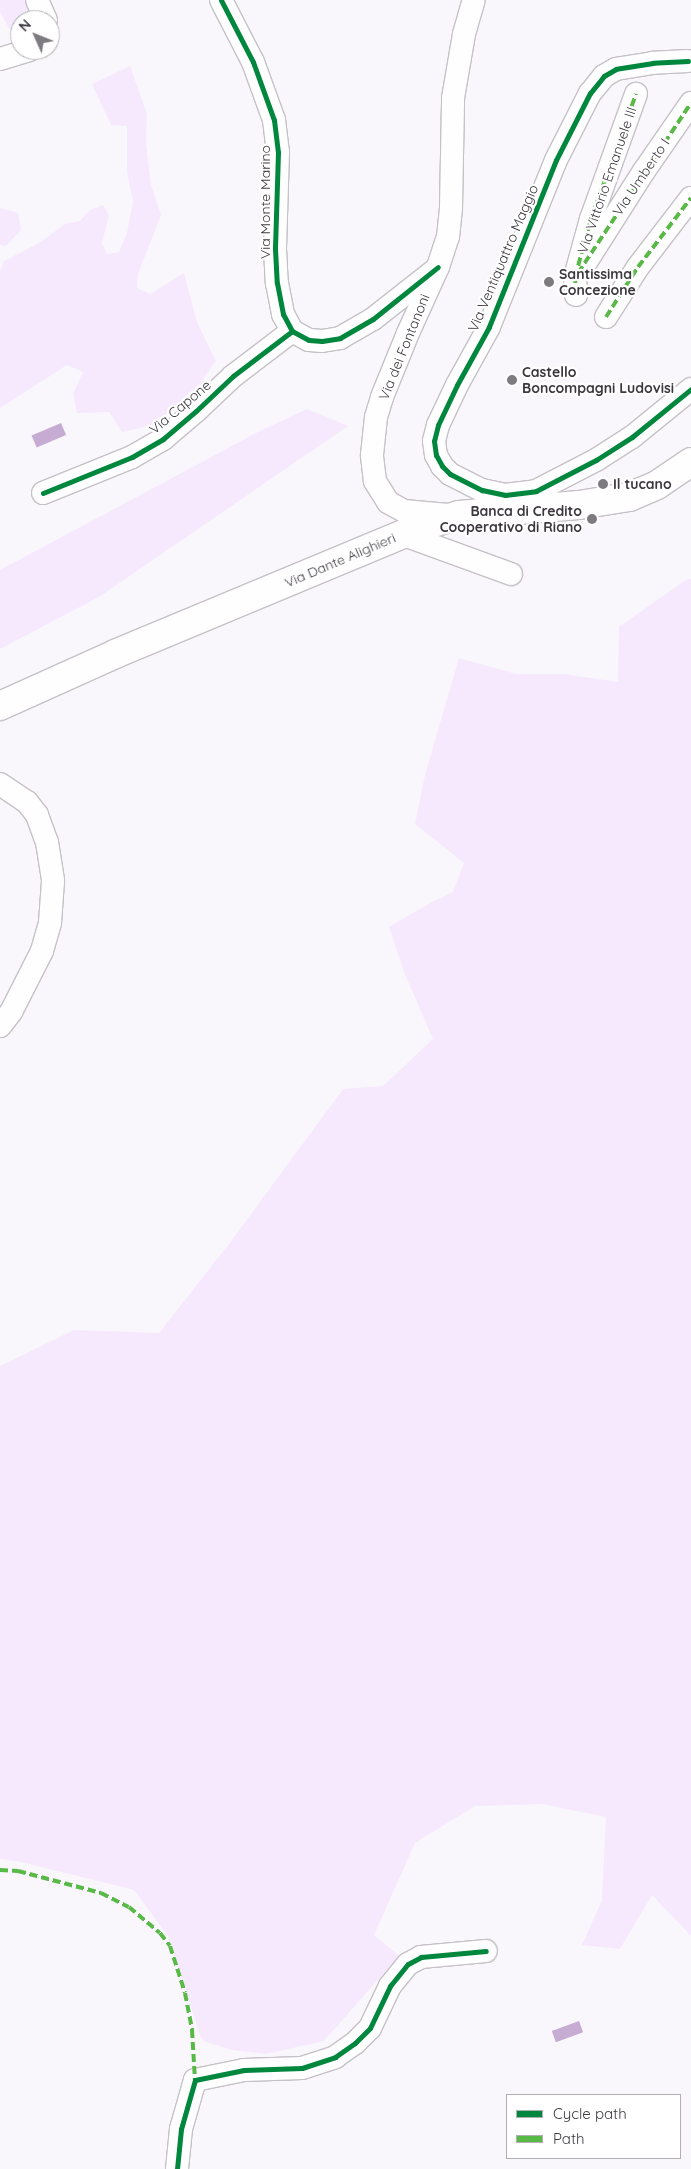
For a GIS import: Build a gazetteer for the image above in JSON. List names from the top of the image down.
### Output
{
  "streets": {
    "main road": ["Via Dante Alighieri"],
    "street": [
      "Via Umberto I",
      "Via Vittorio Emanuele III",
      "Via Monte Marino",
      "Via Ventiquattro Maggio",
      "Via dei Fontanoni",
      "Via Capone"
    ]
  },
  "crossings": [
    ["Via Umberto I", "Via Vittorio Emanuele III"],
    ["Via Monte Marino", "Via Capone"],
    ["Via Ventiquattro Maggio", "Via Dante Alighieri"],
    ["Via dei Fontanoni", "Via Dante Alighieri"]
  ],
  "places": [
    "Santissima Concezione",
    "Castello Boncompagni Ludovisi",
    "Il tucano",
    "Banca di Credito Cooperativo di Riano"
  ],
  "legend": ["Cycle path", "Path"],
  "north": "top left"
}
